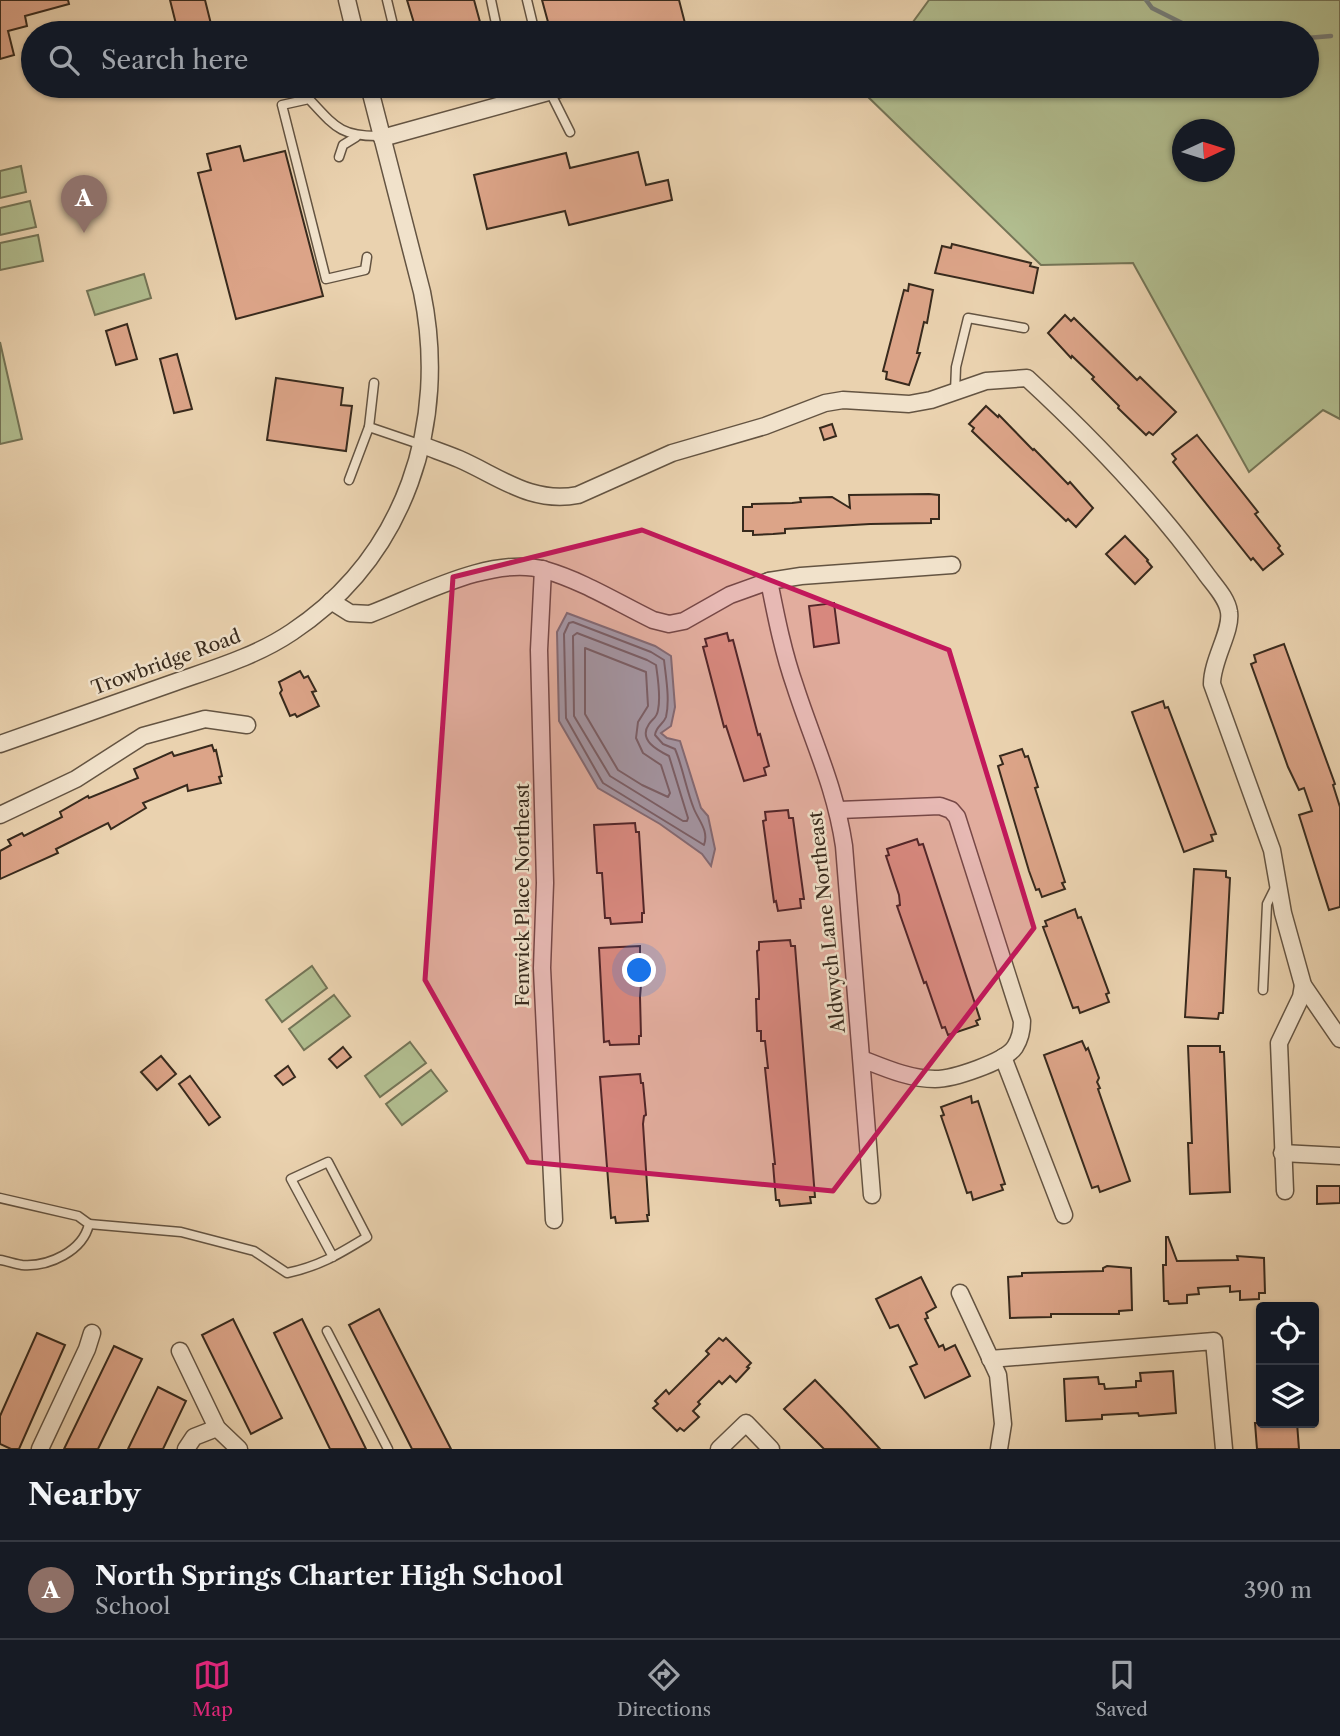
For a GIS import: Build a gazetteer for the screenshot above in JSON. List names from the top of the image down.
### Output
{
  "streets": {
    "street": ["Trowbridge Road", "Fenwick Place Northeast", "Aldwych Lane Northeast"]
  },
  "north": "right",
  "page": {
    "search": "Search here",
    "pins": "A",
    "heading": "Nearby",
    "list": [
      {
        "mark": "A",
        "name": "North Springs Charter High School",
        "note": "School",
        "value": "390 m"
      }
    ],
    "nav": ["Map", "Directions", "Saved"]
  }
}
